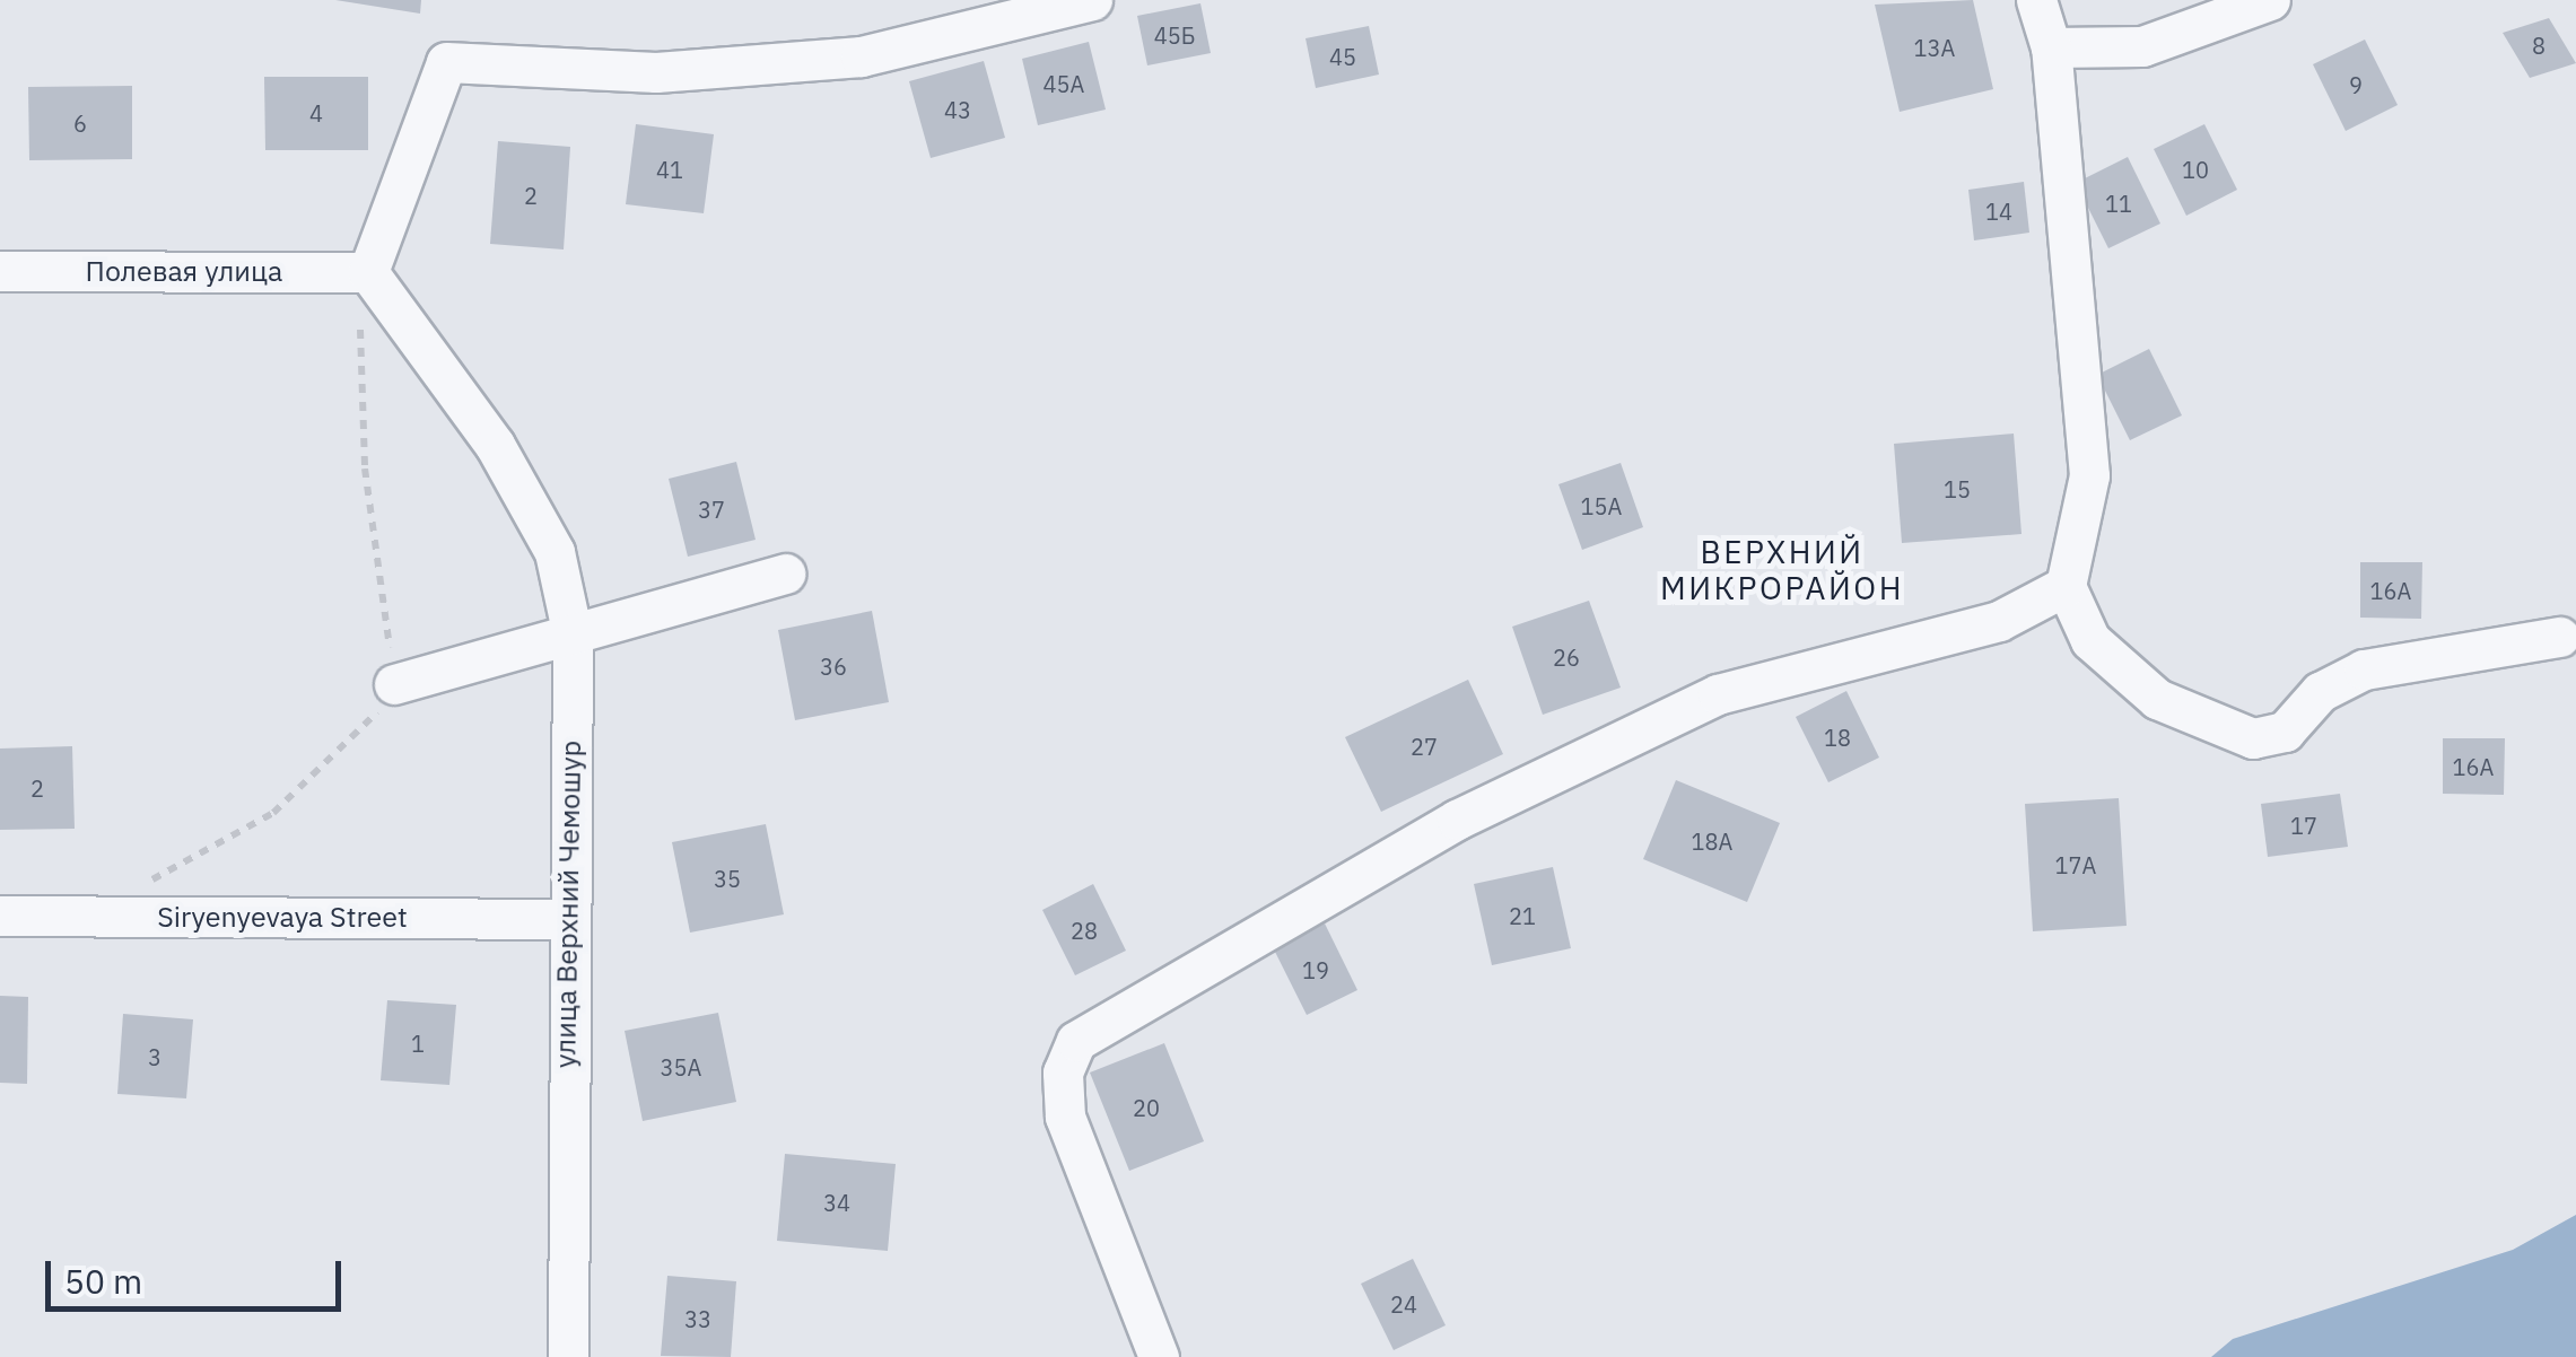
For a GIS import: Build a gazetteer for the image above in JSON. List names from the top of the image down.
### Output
{
  "streets": {
    "street": ["Полевая улица", "улица Верхний Чемошур", "Siryenyevaya Street"]
  },
  "crossings": [
    ["Полевая улица", "улица Верхний Чемошур"],
    ["улица Верхний Чемошур", "Siryenyevaya Street"]
  ],
  "districts": ["ВЕРХНИЙ МИКРОРАЙОН"],
  "house_numbers": [
    "45Б",
    "8",
    "13А",
    "45",
    "45А",
    "9",
    "43",
    "4",
    "6",
    "41",
    "10",
    "2",
    "11",
    "14",
    "15",
    "15А",
    "37",
    "16А",
    "26",
    "36",
    "18",
    "27",
    "16А",
    "2",
    "17",
    "18А",
    "17А",
    "35",
    "21",
    "28",
    "19",
    "1",
    "3",
    "35А",
    "20",
    "34",
    "24",
    "33"
  ],
  "scale_bar": "50 m"
}
